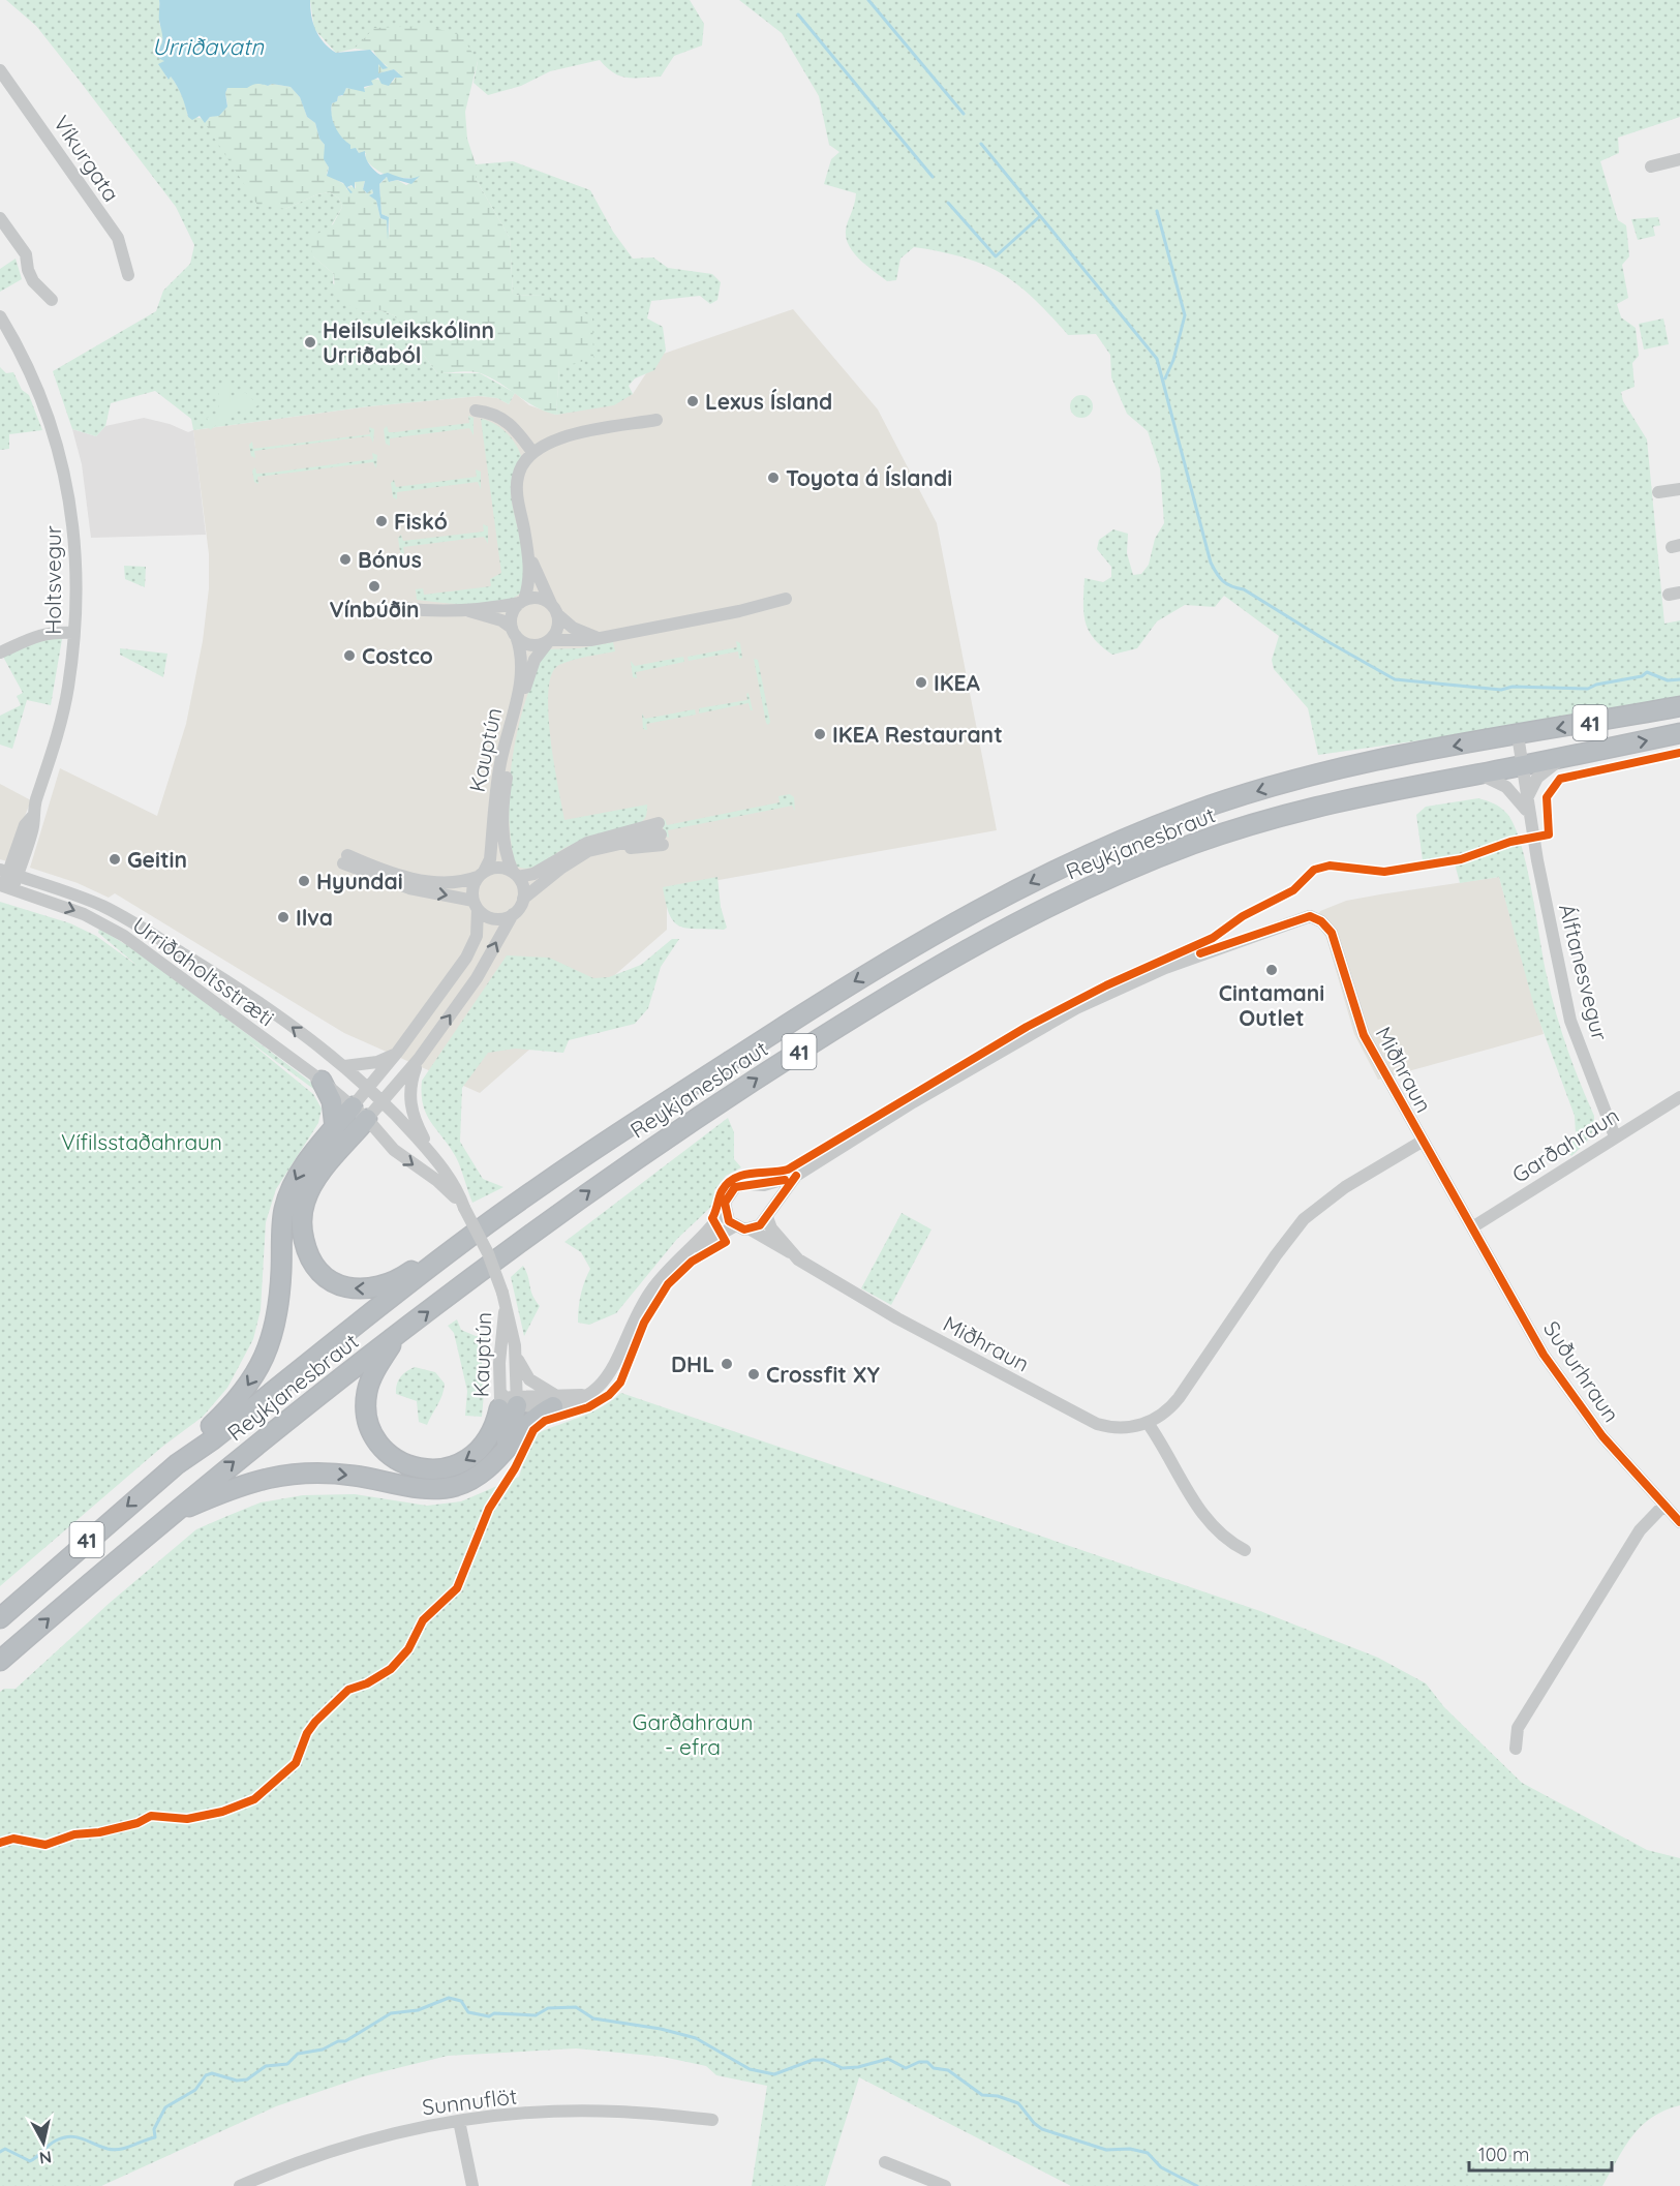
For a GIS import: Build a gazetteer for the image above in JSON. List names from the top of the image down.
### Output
{
  "streets": {
    "highway": ["41", "Reykjanesbraut"],
    "street": [
      "Víkurgata",
      "Holtsvegur",
      "Kauptún",
      "Urriðaholtsstræti",
      "Álftanesvegur",
      "Miðhraun",
      "Garðahraun",
      "Suðurhraun",
      "Sunnuflöt"
    ]
  },
  "crossings": [
    ["Holtsvegur", "Urriðaholtsstræti"],
    ["Kauptún", "Urriðaholtsstræti"],
    ["Reykjanesbraut", "Álftanesvegur"],
    ["Álftanesvegur", "Garðahraun"],
    ["Miðhraun", "Garðahraun"],
    ["Miðhraun", "Suðurhraun"],
    ["Garðahraun", "Suðurhraun"]
  ],
  "water": ["Urriðavatn"],
  "parks": ["Vífilsstaðahraun", "Garðahraun - efra"],
  "places": [
    "Heilsuleikskólinn Urriðaból",
    "Lexus Ísland",
    "Toyota á Íslandi",
    "Fiskó",
    "Bónus",
    "Vínbúðin",
    "Costco",
    "IKEA",
    "IKEA Restaurant",
    "Geitin",
    "Hyundai",
    "Ilva",
    "Cintamani Outlet",
    "DHL",
    "Crossfit XY"
  ],
  "scale_bar": "100 m",
  "north": "bottom"
}
